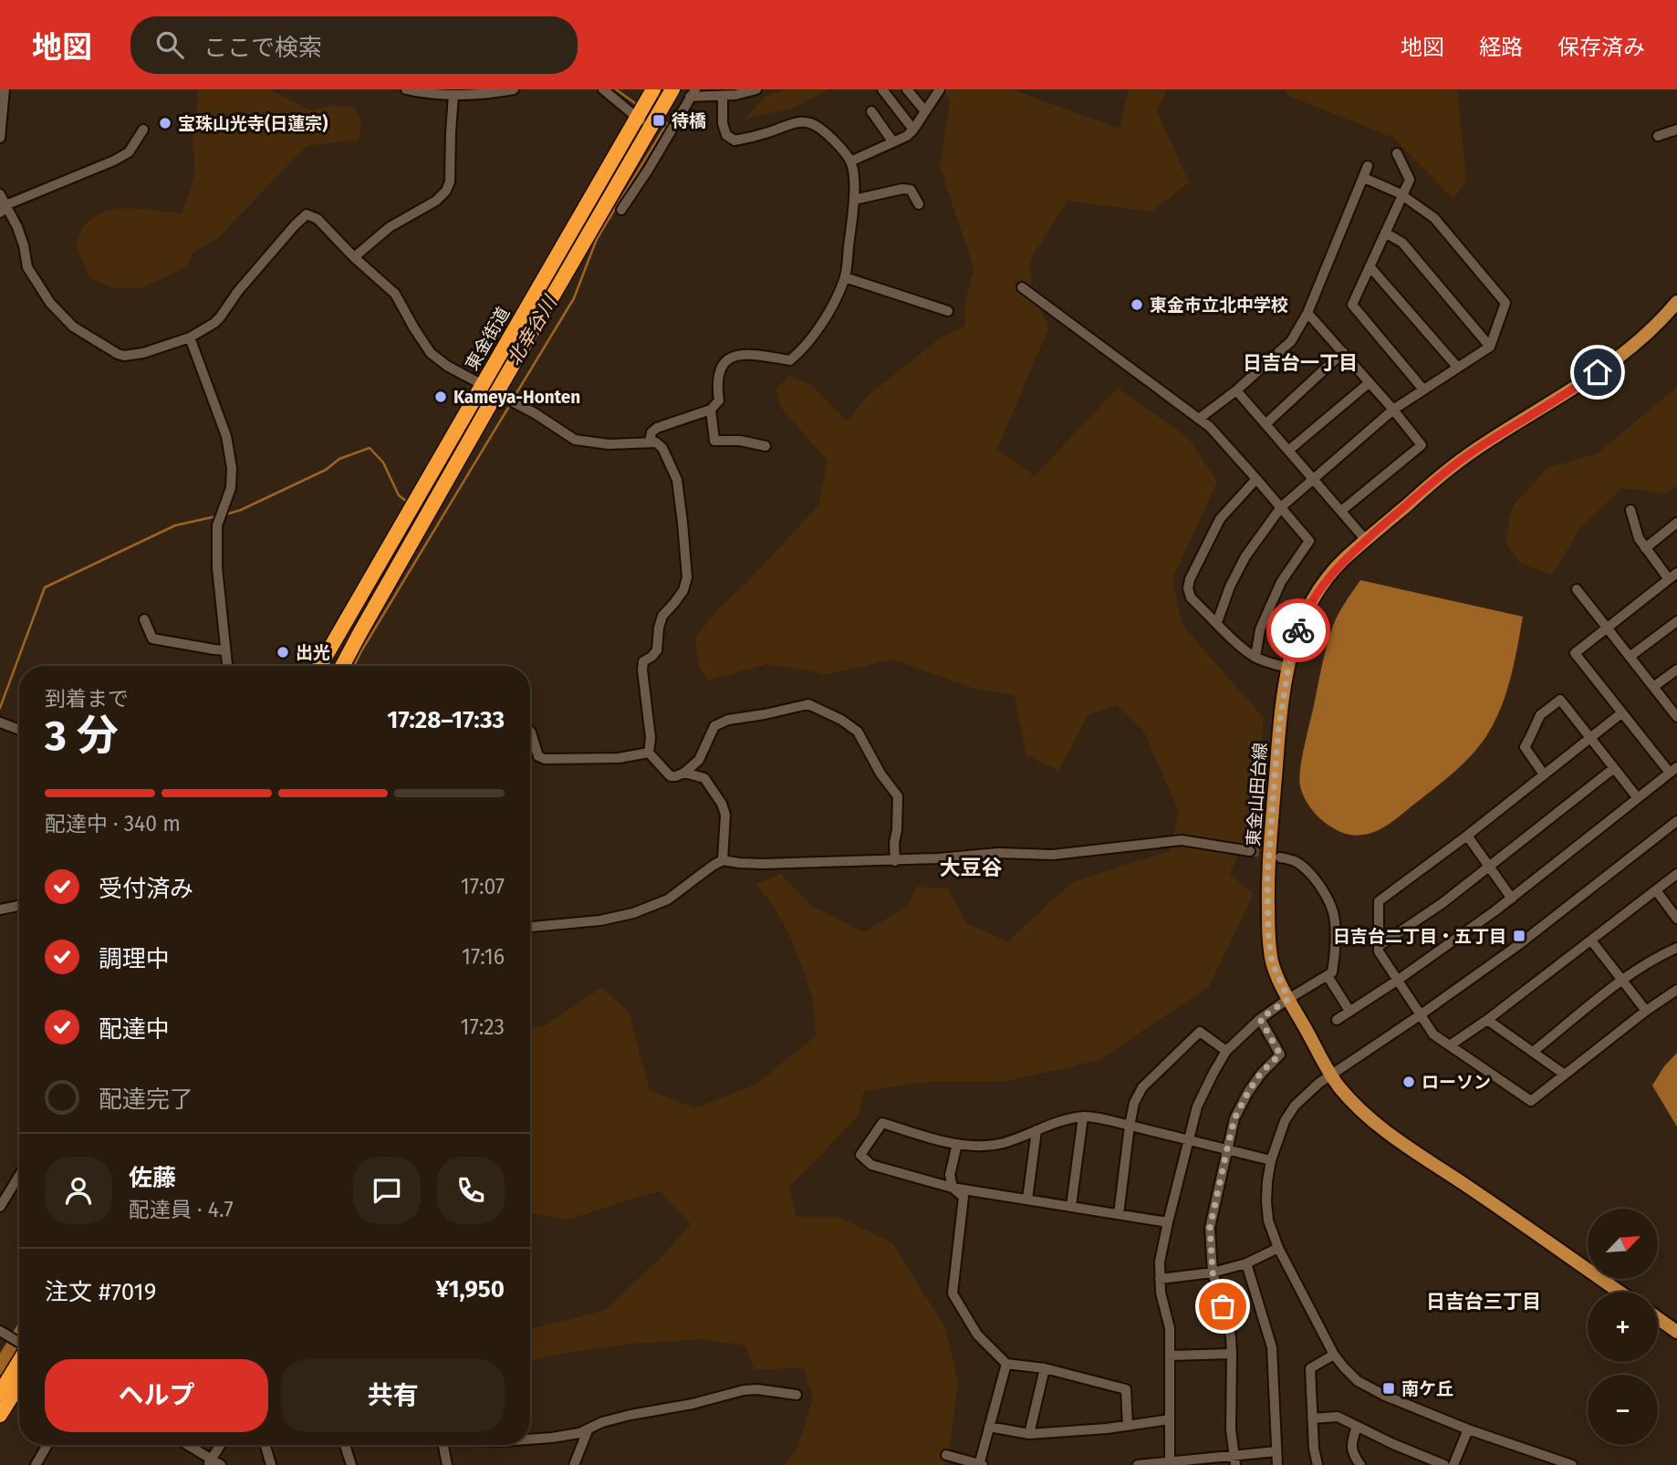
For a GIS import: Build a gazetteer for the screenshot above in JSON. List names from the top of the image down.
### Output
{
  "streets": {
    "highway": ["東金街道"],
    "main road": ["東金山田台線"]
  },
  "districts": ["日吉台一丁目", "大豆谷", "日吉台三丁目"],
  "water": ["北幸谷川"],
  "places": {
    "transit": ["待橋", "日吉台二丁目・五丁目", "南ケ丘"],
    "other": [
      "宝珠山光寺(日蓮宗)",
      "東金市立北中学校",
      "Kameya-Honten",
      "出光",
      "ローソン"
    ]
  },
  "north": "top right",
  "page": {
    "header": "地図",
    "search": "ここで検索",
    "nav": ["地図", "経路", "保存済み"],
    "heading": ["3 分", "到着まで", "17:28–17:33"],
    "panel": [
      "佐藤",
      "配達員 · 4.7",
      "注文 #7019",
      "¥1,950"
    ],
    "bar": "配達中 · 340 m",
    "list": [
      ["受付済み", "17:07"],
      ["調理中", "17:16"],
      ["配達中", "17:23"],
      "配達完了"
    ],
    "map_buttons": ["+", "−"],
    "buttons": ["ヘルプ", "共有"]
  }
}
